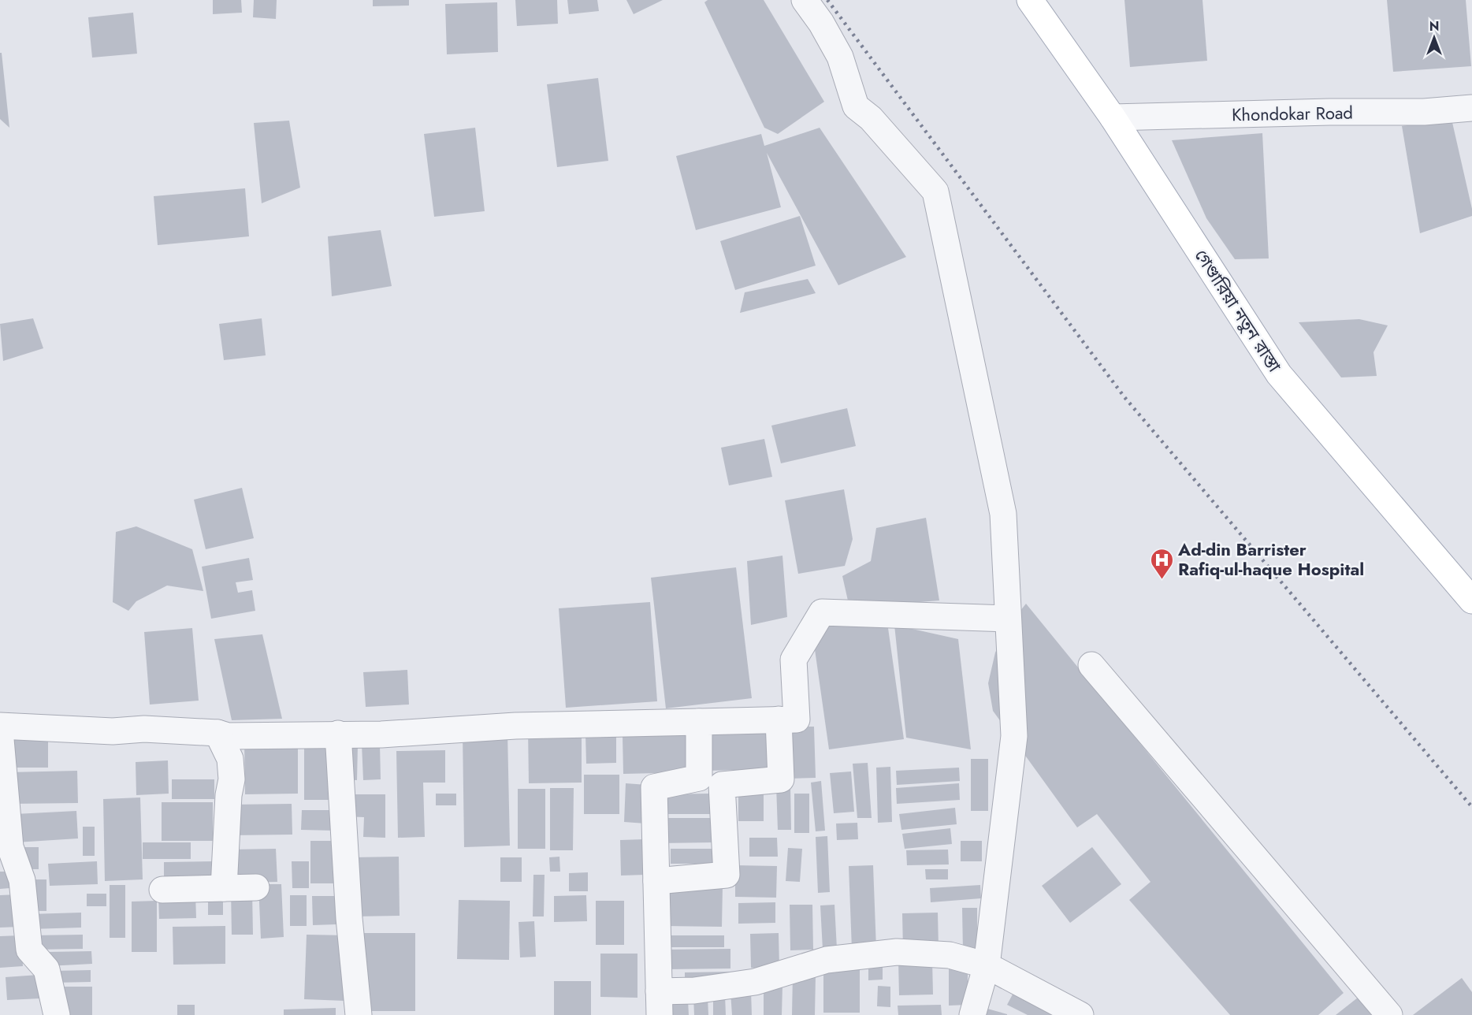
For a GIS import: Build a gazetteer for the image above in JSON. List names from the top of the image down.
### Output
{
  "streets": {
    "main road": ["গেণ্ডারিয়া নতুন রাস্তা"],
    "street": ["Khondokar Road"]
  },
  "crossings": [
    ["Khondokar Road", "গেণ্ডারিয়া নতুন রাস্তা"]
  ],
  "places": {
    "hospital": ["Ad-din Barrister Rafiq-ul-haque Hospital"]
  },
  "north": "top"
}
